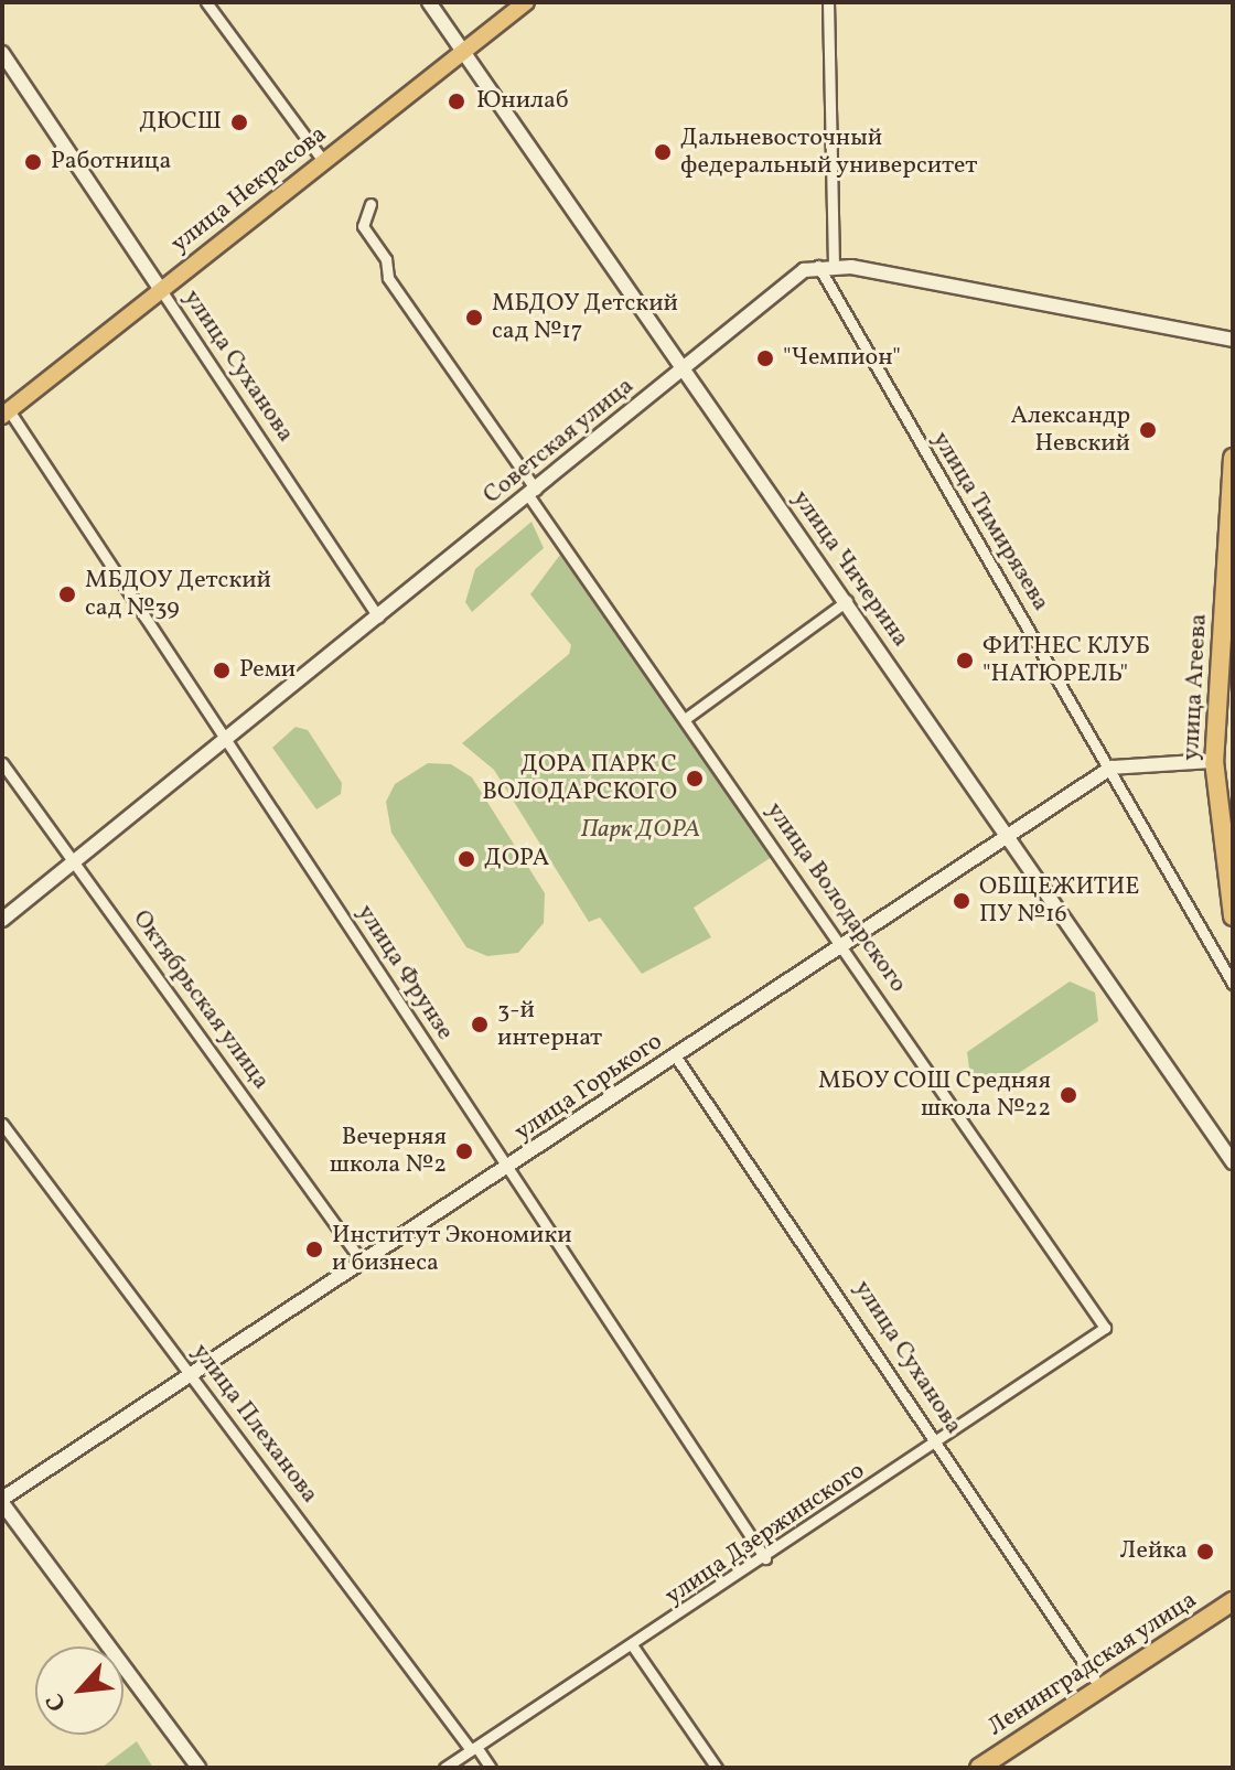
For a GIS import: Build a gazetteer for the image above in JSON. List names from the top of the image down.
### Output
{
  "streets": {
    "highway": ["улица Агеева", "Ленинградская улица"],
    "main road": [
      "улица Некрасова",
      "улица Суханова",
      "Советская улица",
      "улица Чичерина",
      "улица Горького"
    ],
    "street": [
      "улица Тимирязева",
      "улица Володарского",
      "улица Фрунзе",
      "Октябрьская улица",
      "улица Плеханова",
      "улица Дзержинского"
    ]
  },
  "crossings": [
    ["улица Некрасова", "улица Суханова"],
    ["улица Некрасова", "улица Чичерина"],
    ["улица Некрасова", "улица Фрунзе"],
    ["улица Суханова", "Советская улица"],
    ["улица Суханова", "улица Горького"],
    ["улица Суханова", "улица Дзержинского"],
    ["улица Суханова", "Ленинградская улица"],
    ["Советская улица", "улица Тимирязева"],
    ["Советская улица", "улица Чичерина"],
    ["Советская улица", "улица Володарского"],
    ["Советская улица", "улица Фрунзе"],
    ["Советская улица", "Октябрьская улица"],
    ["улица Тимирязева", "улица Горького"],
    ["улица Чичерина", "улица Горького"],
    ["улица Агеева", "улица Горького"],
    ["улица Володарского", "улица Горького"],
    ["улица Володарского", "улица Дзержинского"],
    ["улица Фрунзе", "улица Горького"],
    ["улица Фрунзе", "улица Дзержинского"],
    ["Октябрьская улица", "улица Горького"],
    ["улица Горького", "улица Плеханова"],
    ["улица Плеханова", "улица Дзержинского"]
  ],
  "parks": ["Парк ДОРА"],
  "places": [
    "Юнилаб",
    "ДЮСШ",
    "Дальневосточный федеральный университет",
    "Работница",
    "МБДОУ Детский сад №17",
    "\"Чемпион\"",
    "Александр Невский",
    "МБДОУ Детский сад №39",
    "ФИТНЕС КЛУБ \"НАТЮРЕЛЬ\"",
    "Реми",
    "ДОРА ПАРК С ВОЛОДАРСКОГО",
    "ДОРА",
    "ОБЩЕЖИТИЕ ПУ №16",
    "3-й интернат",
    "МБОУ СОШ Средняя школа №22",
    "Вечерняя школа №2",
    "Институт Экономики и бизнеса",
    "Лейка"
  ],
  "north": "bottom left"
}
